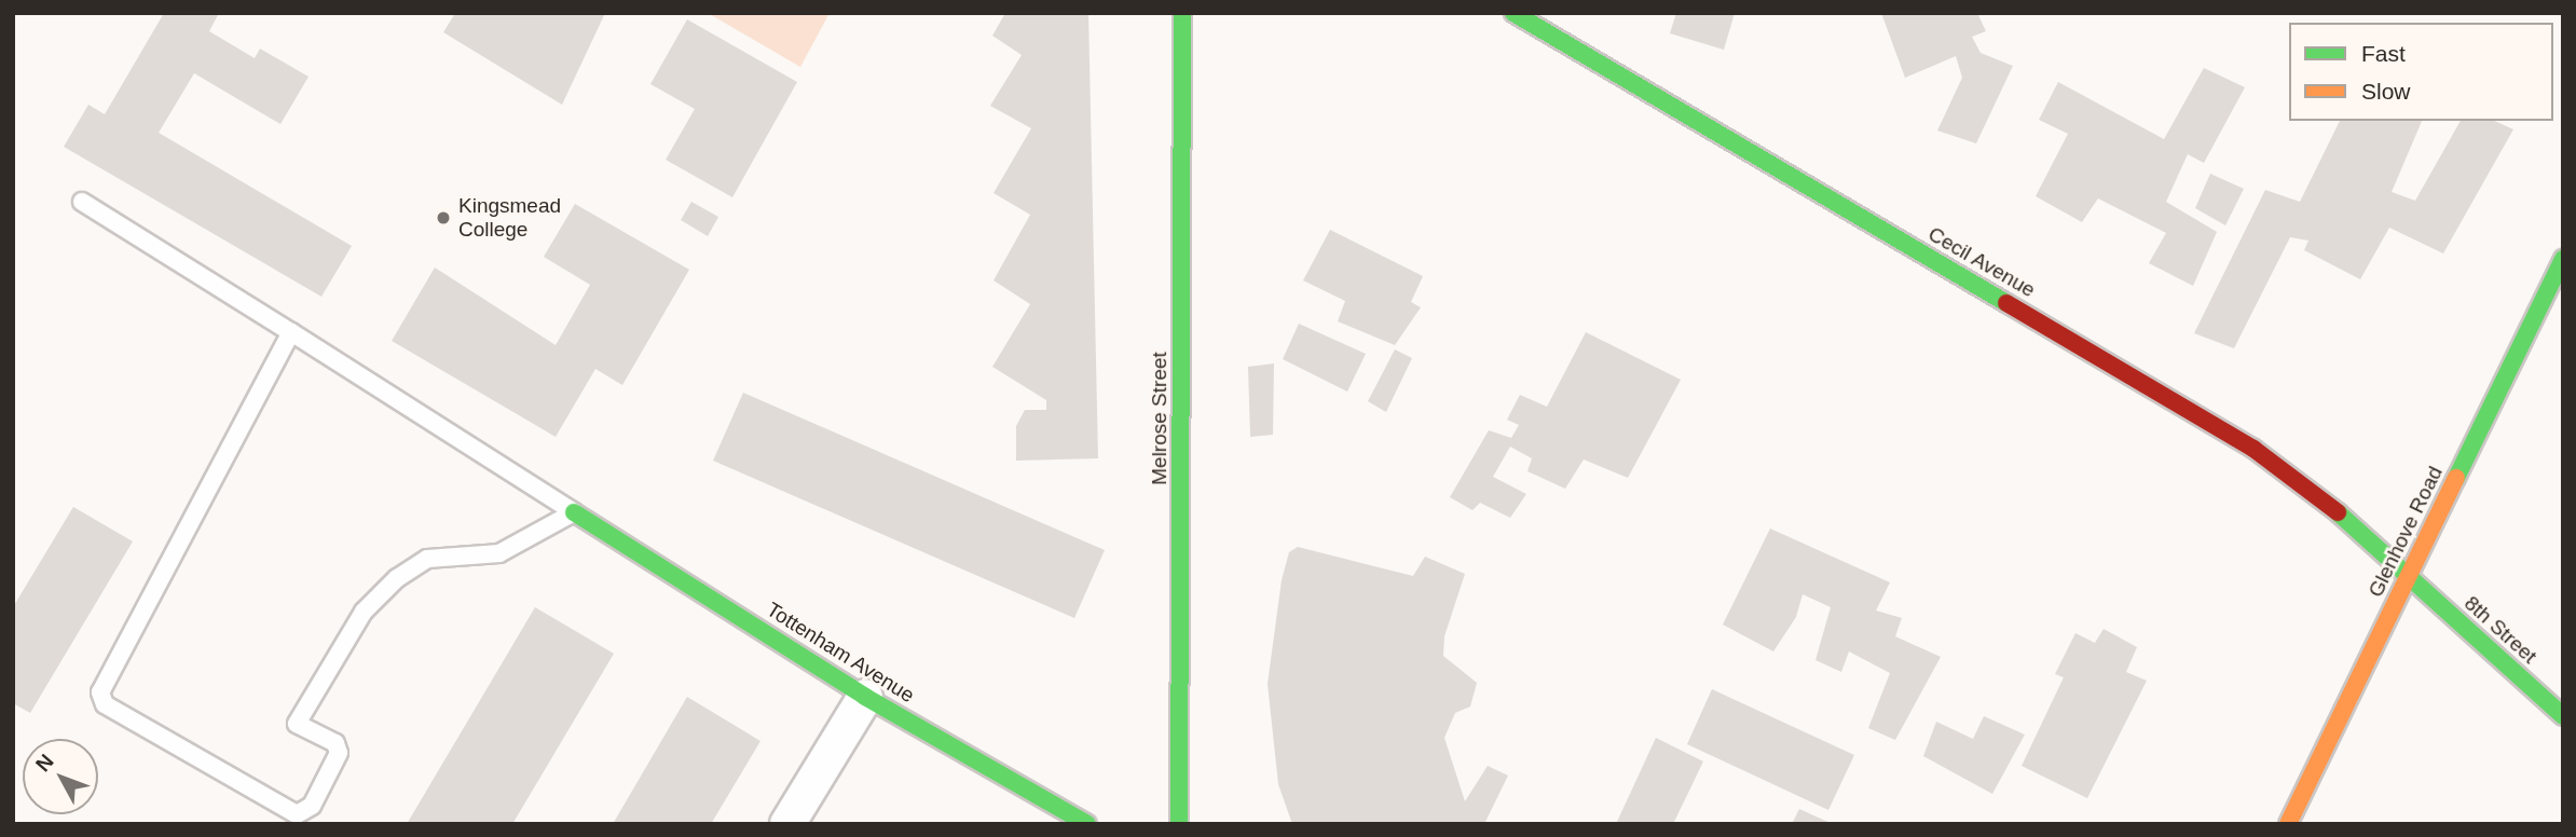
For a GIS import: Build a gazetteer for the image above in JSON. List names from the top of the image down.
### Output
{
  "streets": {
    "street": [
      "Cecil Avenue",
      "Melrose Street",
      "Glenhove Road",
      "8th Street",
      "Tottenham Avenue"
    ]
  },
  "crossings": [
    ["Cecil Avenue", "Glenhove Road"],
    ["Cecil Avenue", "8th Street"],
    ["Glenhove Road", "8th Street"]
  ],
  "places": ["Kingsmead College"],
  "legend": ["Fast", "Slow"],
  "north": "top left"
}
